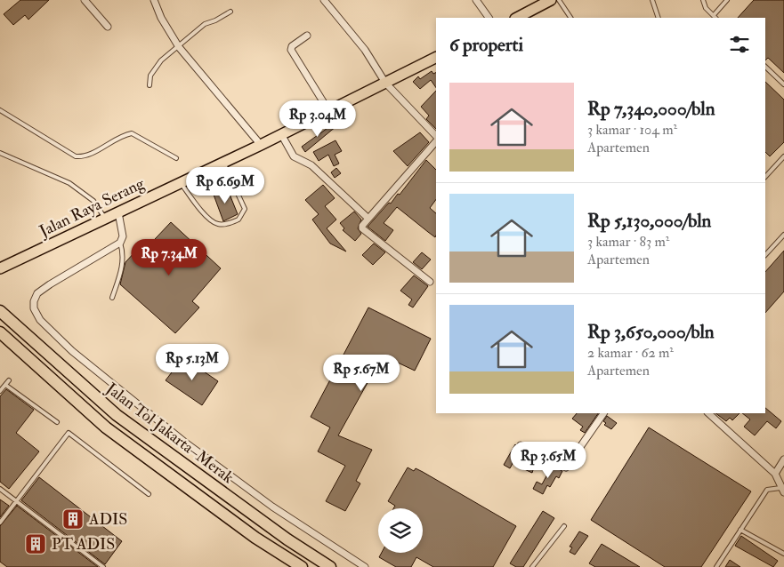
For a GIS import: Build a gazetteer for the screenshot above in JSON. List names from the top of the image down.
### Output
{
  "streets": {
    "highway": ["Jalan Raya Serang", "Jalan Tol Jakarta–Merak"]
  },
  "places": {
    "building": ["ADIS", "PT ADIS"]
  },
  "page": {
    "heading": "6 properti",
    "list": [
      {
        "name": "Rp 7,340,000/bln",
        "note": "3 kamar · 104 m² · Apartemen"
      },
      {
        "name": "Rp 5,130,000/bln",
        "note": "3 kamar · 83 m² · Apartemen"
      },
      {
        "name": "Rp 3,650,000/bln",
        "note": "2 kamar · 62 m² · Apartemen"
      }
    ],
    "price": [
      "Rp 3.04M",
      "Rp 6.69M",
      "Rp 7.34M",
      "Rp 5.13M",
      "Rp 5.67M",
      "Rp 3.65M"
    ]
  }
}
